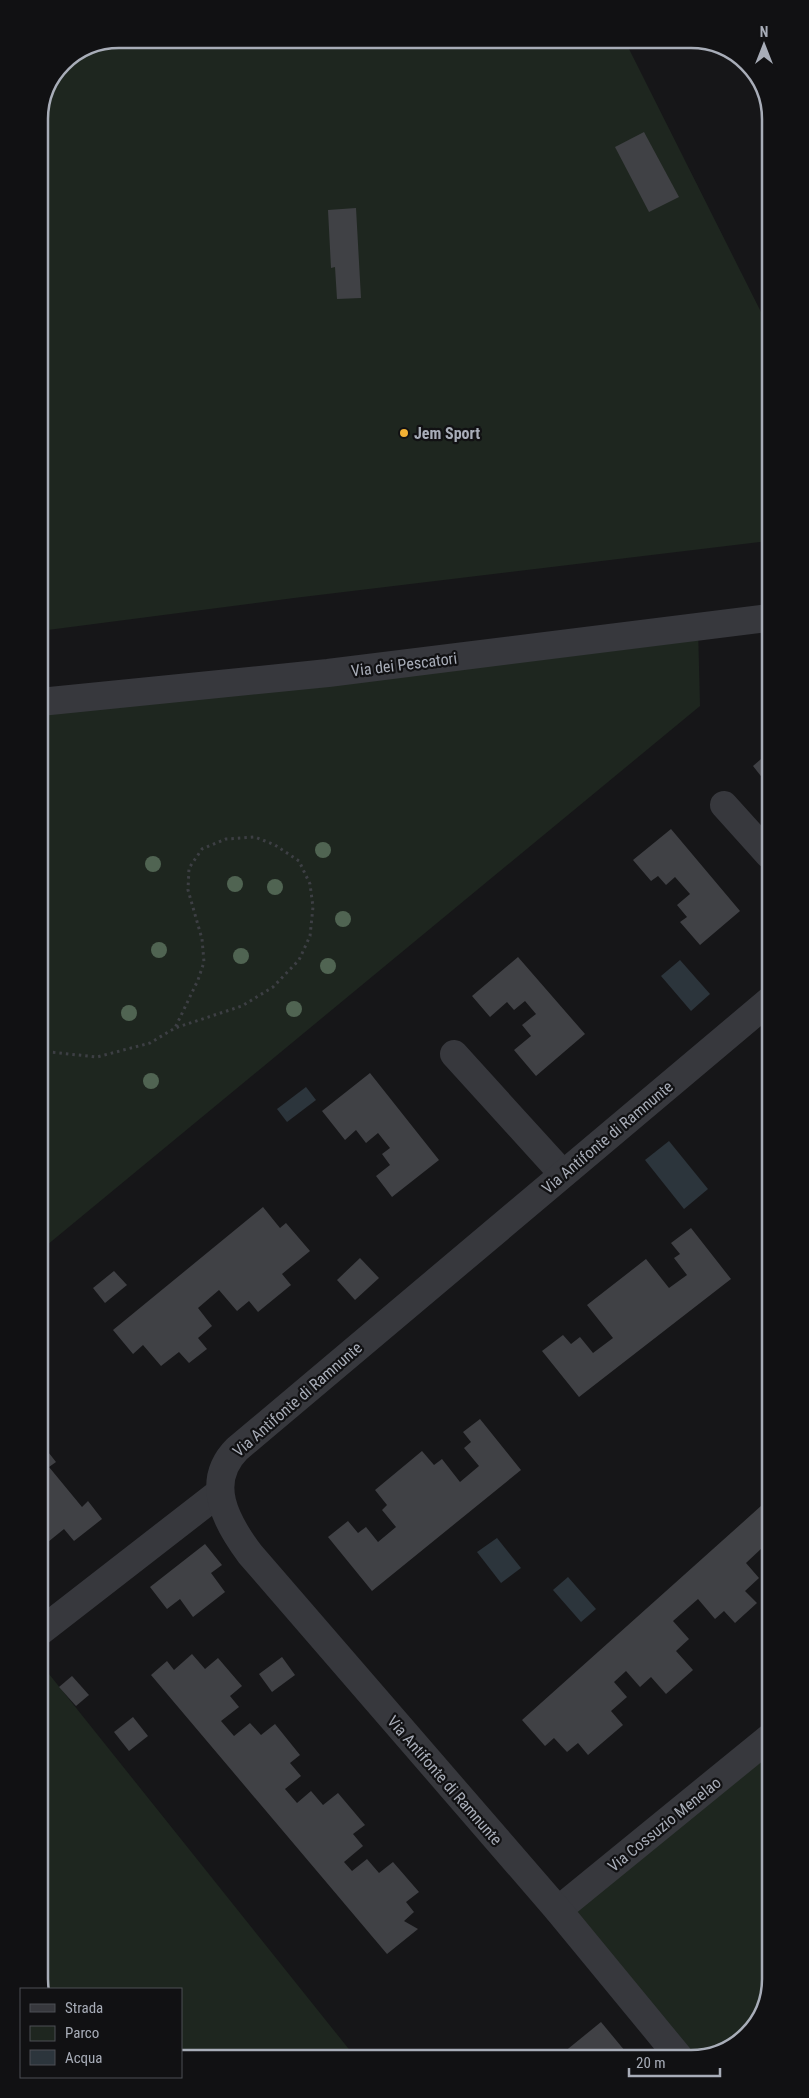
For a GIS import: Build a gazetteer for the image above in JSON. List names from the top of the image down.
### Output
{
  "streets": {
    "street": ["Via dei Pescatori", "Via Antifonte di Ramnunte", "Via Cossuzio Menelao"]
  },
  "crossings": [
    ["Via Antifonte di Ramnunte", "Via Cossuzio Menelao"]
  ],
  "places": ["Jem Sport"],
  "legend": ["Strada", "Parco", "Acqua"],
  "scale_bar": "20 m",
  "north": "top"
}
